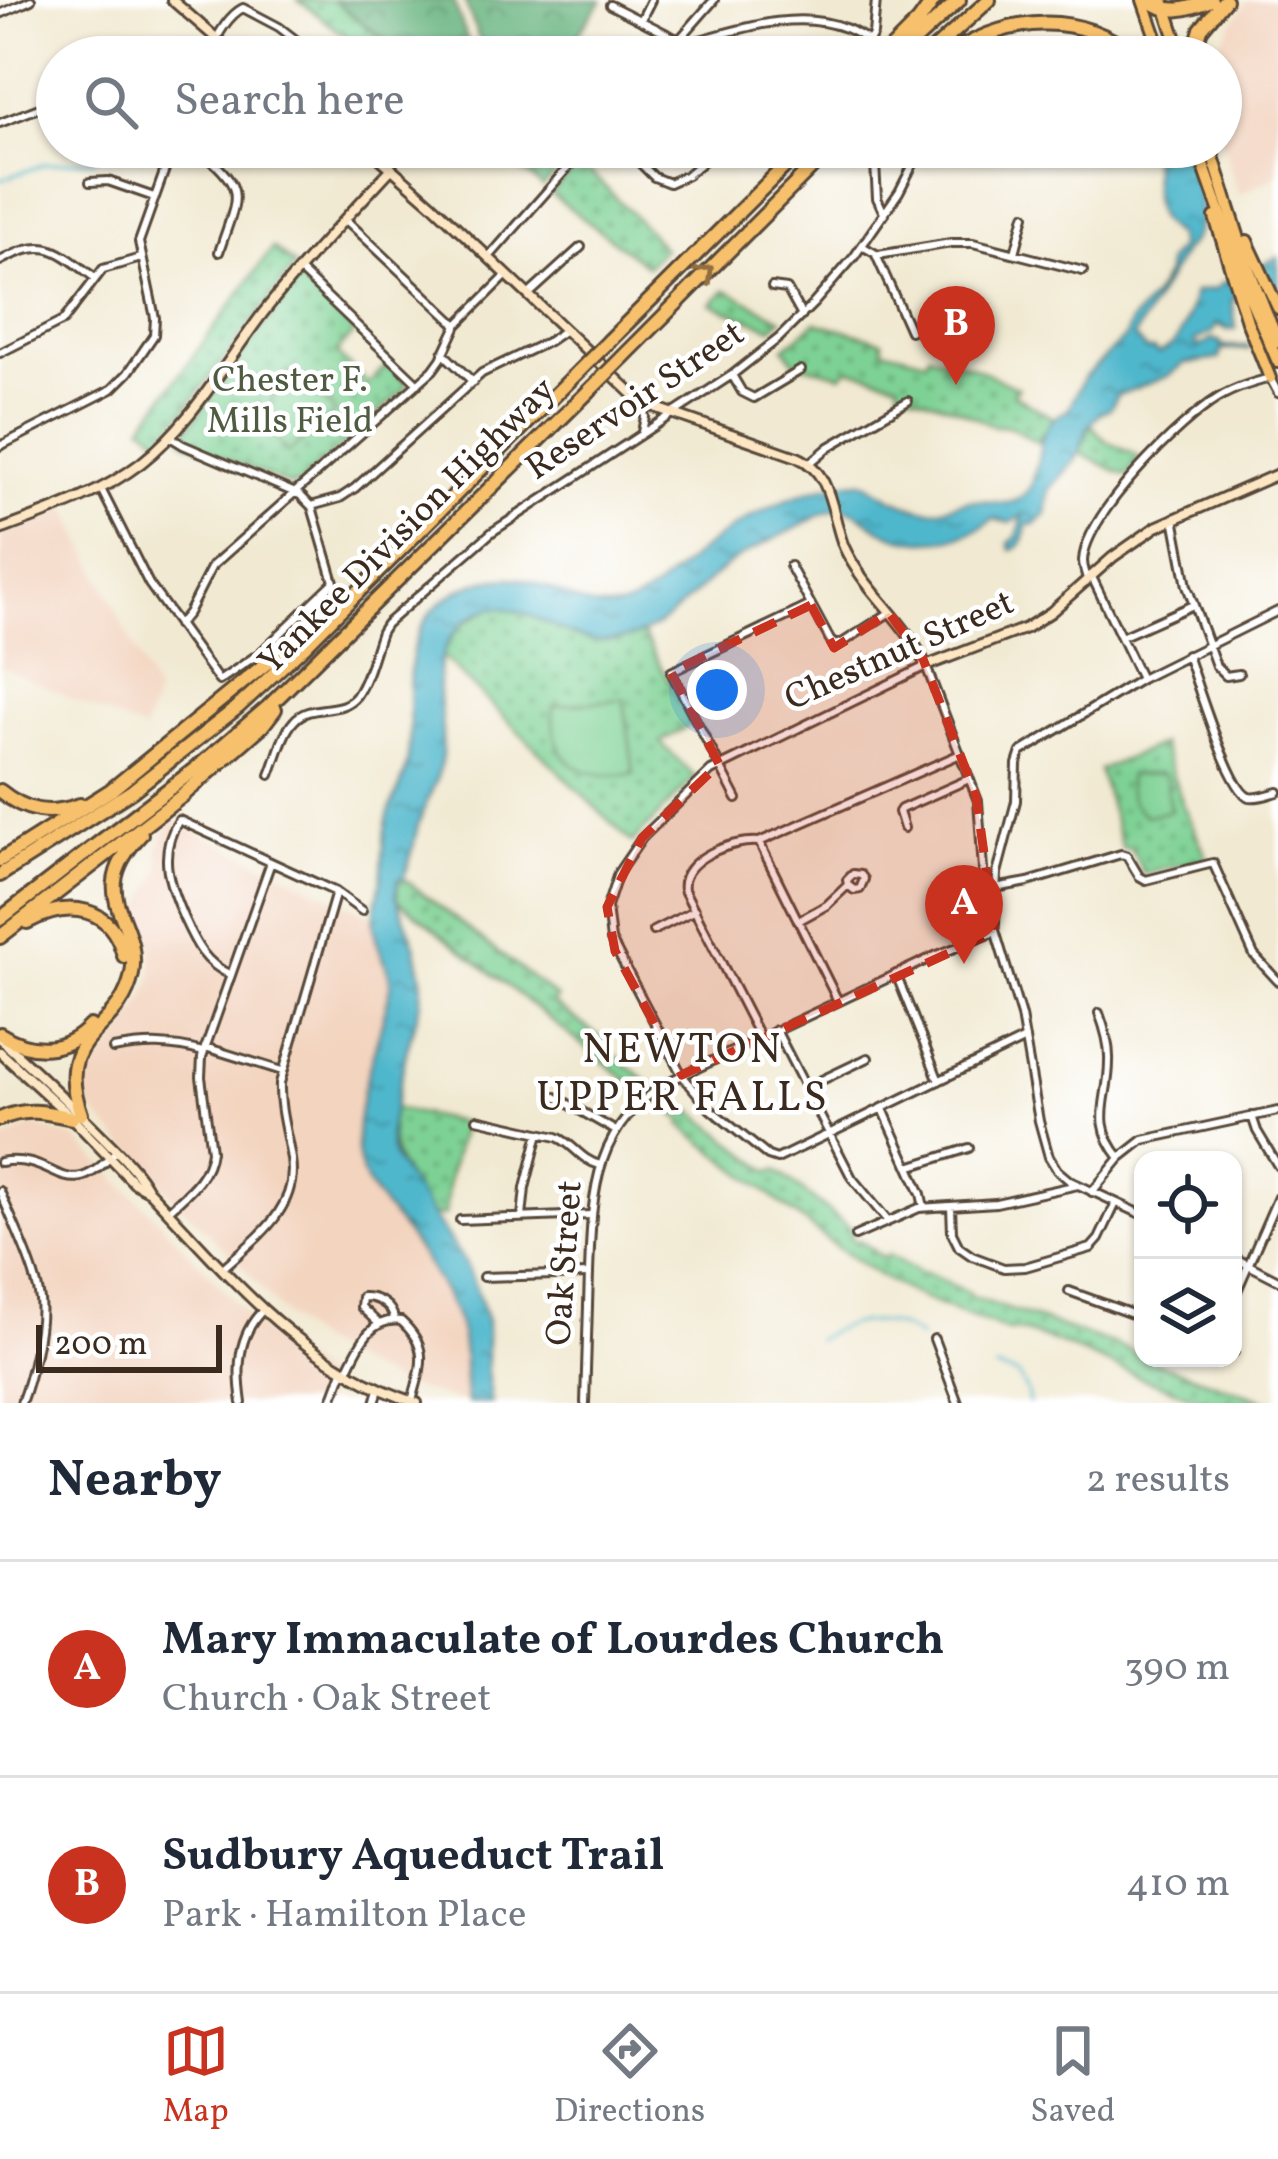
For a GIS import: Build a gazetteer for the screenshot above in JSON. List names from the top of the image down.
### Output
{
  "streets": {
    "highway": ["Yankee Division Highway"],
    "main road": ["Chestnut Street"],
    "street": ["Reservoir Street", "Oak Street"]
  },
  "crossings": [
    ["Chestnut Street", "Oak Street"]
  ],
  "districts": ["NEWTON UPPER FALLS"],
  "parks": ["Chester F. Mills Field"],
  "scale_bar": "200 m",
  "page": {
    "search": "Search here",
    "pins": ["B", "A"],
    "scale": "200 m",
    "heading": ["Nearby", "2 results"],
    "list": [
      {
        "mark": "A",
        "name": "Mary Immaculate of Lourdes Church",
        "note": "Church · Oak Street",
        "value": "390 m"
      },
      {
        "mark": "B",
        "name": "Sudbury Aqueduct Trail",
        "note": "Park · Hamilton Place",
        "value": "410 m"
      }
    ],
    "nav": ["Map", "Directions", "Saved"]
  }
}
